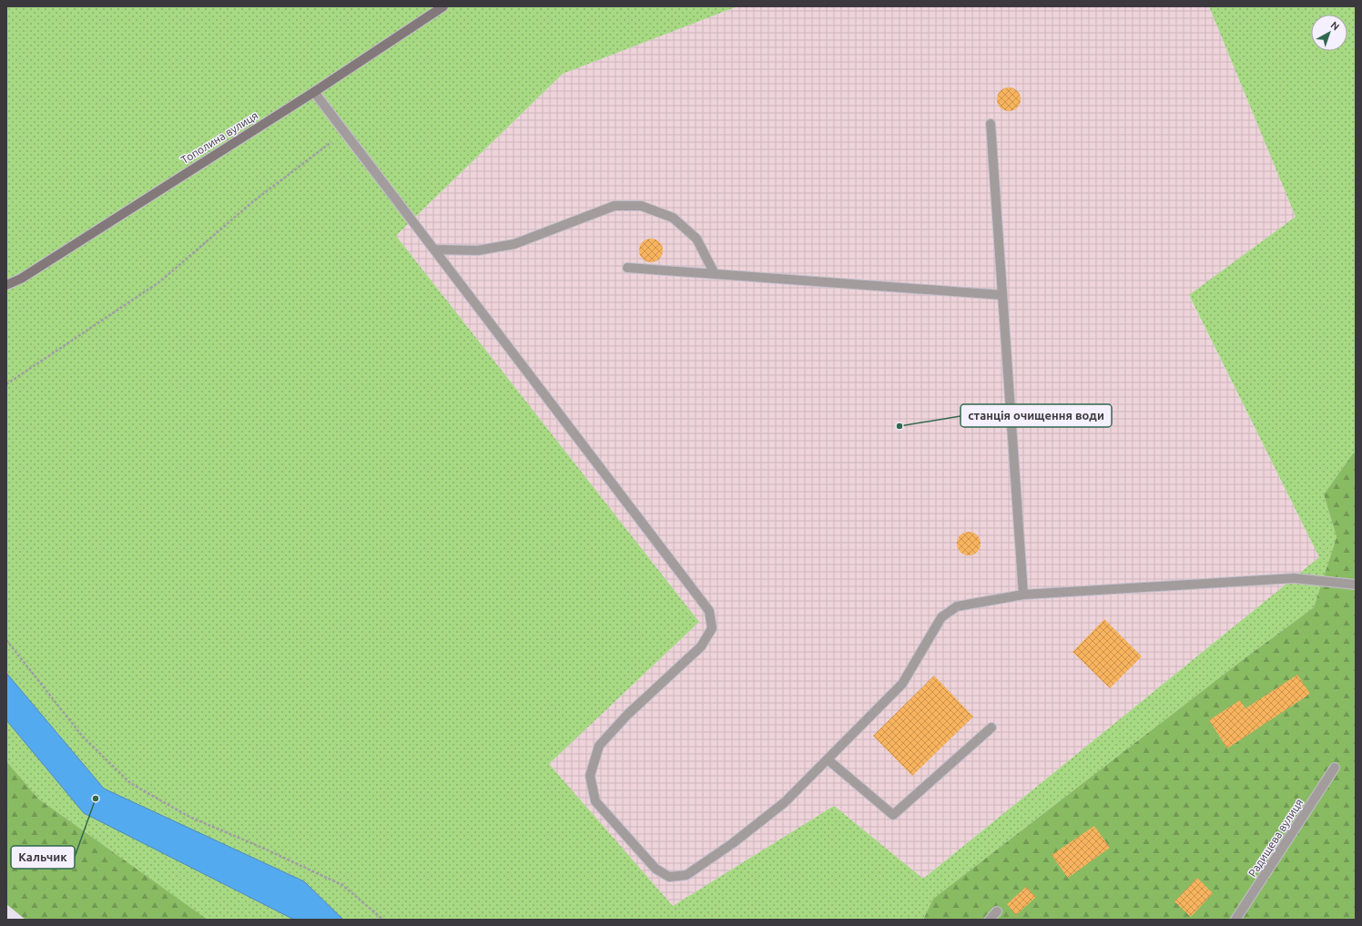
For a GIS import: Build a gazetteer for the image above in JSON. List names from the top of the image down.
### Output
{
  "streets": {
    "main road": ["Тополина вулиця"],
    "street": ["Радищева вулиця"]
  },
  "places": ["станція очищення води", "Кальчик"],
  "north": "top right"
}
